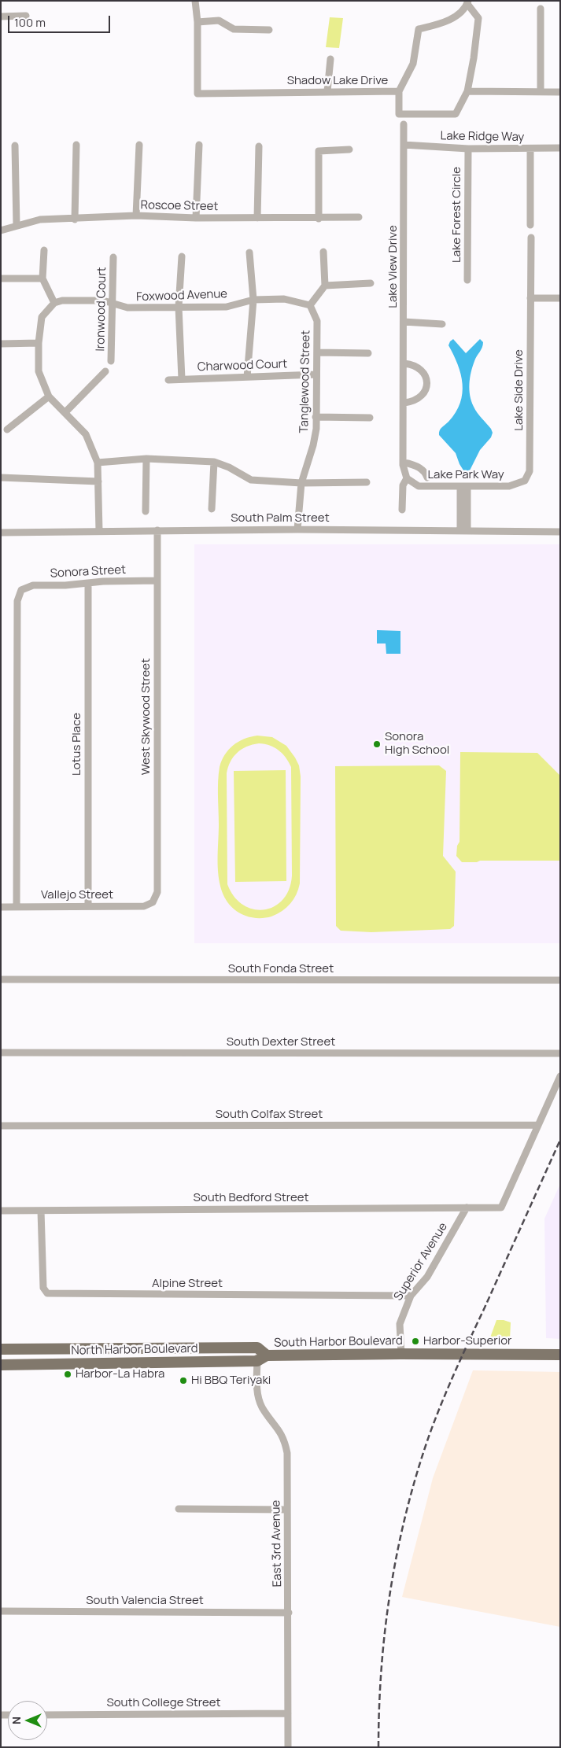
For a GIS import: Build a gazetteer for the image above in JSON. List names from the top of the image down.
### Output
{
  "streets": {
    "main road": ["South Harbor Boulevard", "North Harbor Boulevard"],
    "street": [
      "Shadow Lake Drive",
      "Lake Ridge Way",
      "Roscoe Street",
      "Lake Forest Circle",
      "Lake View Drive",
      "Foxwood Avenue",
      "Ironwood Court",
      "Charwood Court",
      "Tanglewood Street",
      "Lake Side Drive",
      "Lake Park Way",
      "South Palm Street",
      "Sonora Street",
      "West Skywood Street",
      "Lotus Place",
      "Vallejo Street",
      "South Fonda Street",
      "South Dexter Street",
      "South Colfax Street",
      "South Bedford Street",
      "Superior Avenue",
      "Alpine Street",
      "East 3rd Avenue",
      "South Valencia Street",
      "South College Street"
    ]
  },
  "crossings": [
    ["Lake Ridge Way", "Lake Forest Circle"],
    ["Lake Ridge Way", "Lake View Drive"],
    ["Foxwood Avenue", "Ironwood Court"],
    ["Foxwood Avenue", "Tanglewood Street"],
    ["Charwood Court", "Tanglewood Street"],
    ["Tanglewood Street", "South Palm Street"],
    ["Lake Side Drive", "Lake Park Way"],
    ["South Palm Street", "West Skywood Street"],
    ["Sonora Street", "West Skywood Street"],
    ["Sonora Street", "Lotus Place"],
    ["Sonora Street", "Vallejo Street"],
    ["West Skywood Street", "Vallejo Street"],
    ["Lotus Place", "Vallejo Street"],
    ["South Colfax Street", "South Bedford Street"],
    ["South Bedford Street", "Superior Avenue"],
    ["South Bedford Street", "Alpine Street"],
    ["Superior Avenue", "Alpine Street"],
    ["Superior Avenue", "South Harbor Boulevard"],
    ["South Harbor Boulevard", "North Harbor Boulevard"],
    ["South Harbor Boulevard", "East 3rd Avenue"],
    ["North Harbor Boulevard", "East 3rd Avenue"],
    ["East 3rd Avenue", "South Valencia Street"],
    ["East 3rd Avenue", "South College Street"]
  ],
  "places": [
    "Sonora High School",
    "Harbor-Superior",
    "Harbor-La Habra",
    "Hi BBQ Teriyaki"
  ],
  "scale_bar": "100 m",
  "north": "left"
}
